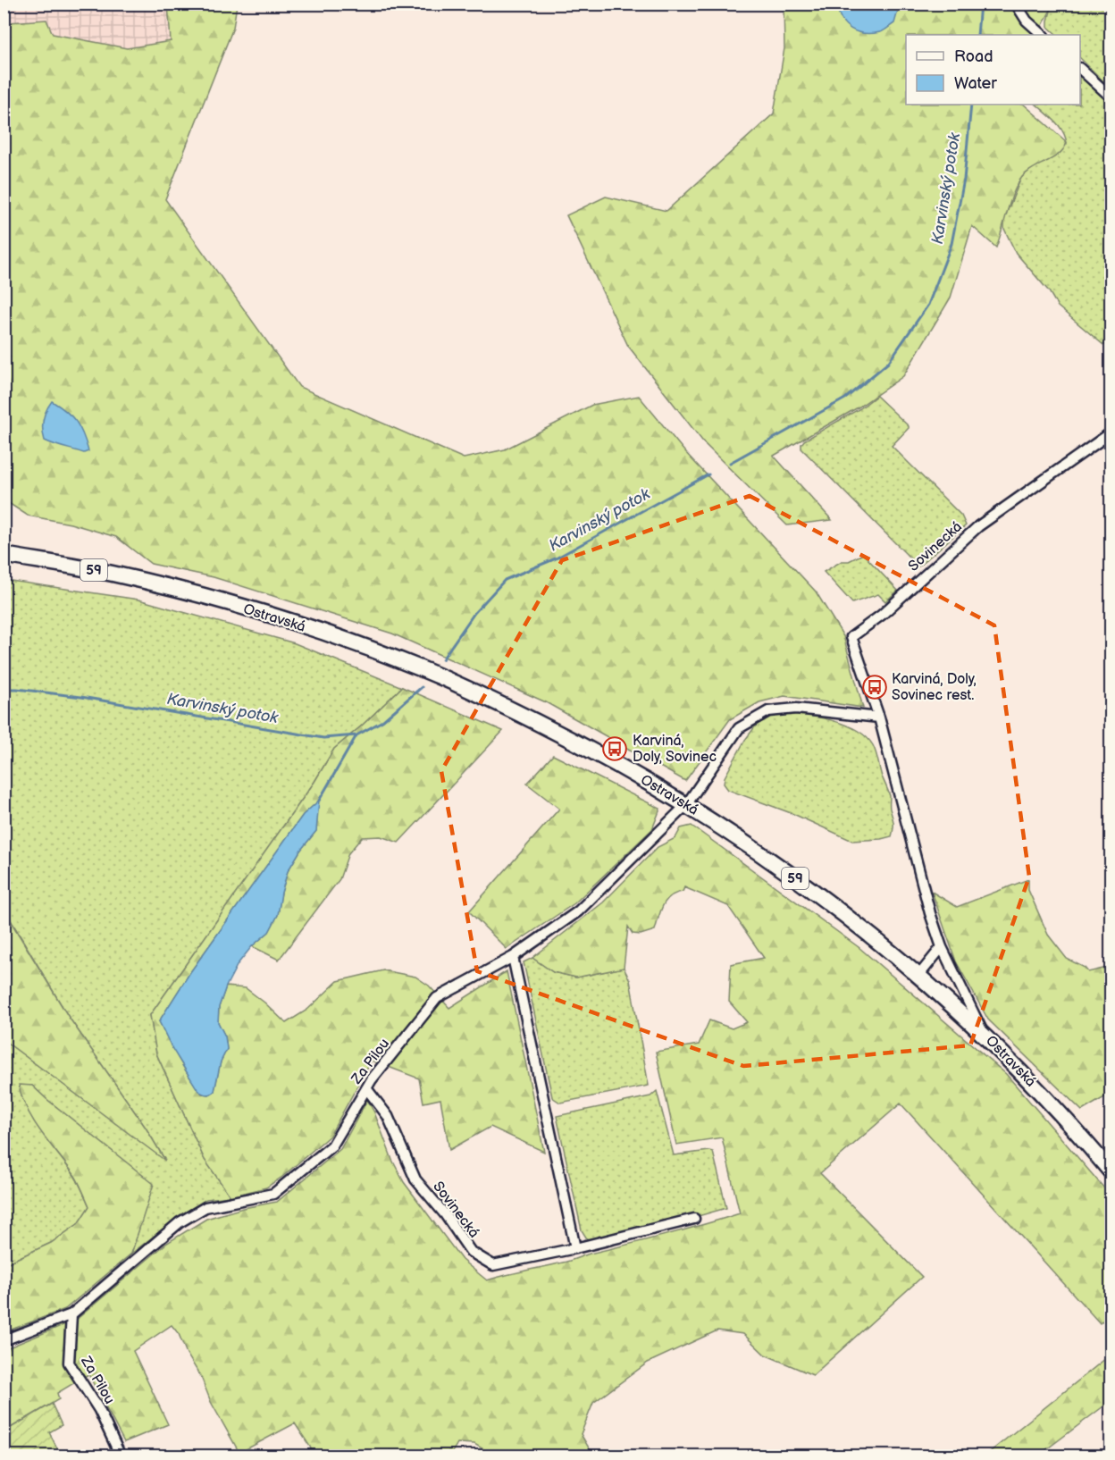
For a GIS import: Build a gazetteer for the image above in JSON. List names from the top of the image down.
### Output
{
  "streets": {
    "main road": ["59", "Ostravská"],
    "street": ["Sovinecká", "Za Pilou"]
  },
  "crossings": [
    ["Sovinecká", "Ostravská"],
    ["Sovinecká", "Za Pilou"],
    ["Ostravská", "Za Pilou"]
  ],
  "water": ["Karvinský potok"],
  "places": {
    "bus stop": ["Karviná, Doly, Sovinec rest.", "Karviná, Doly, Sovinec"]
  },
  "legend": ["Road", "Water"]
}
